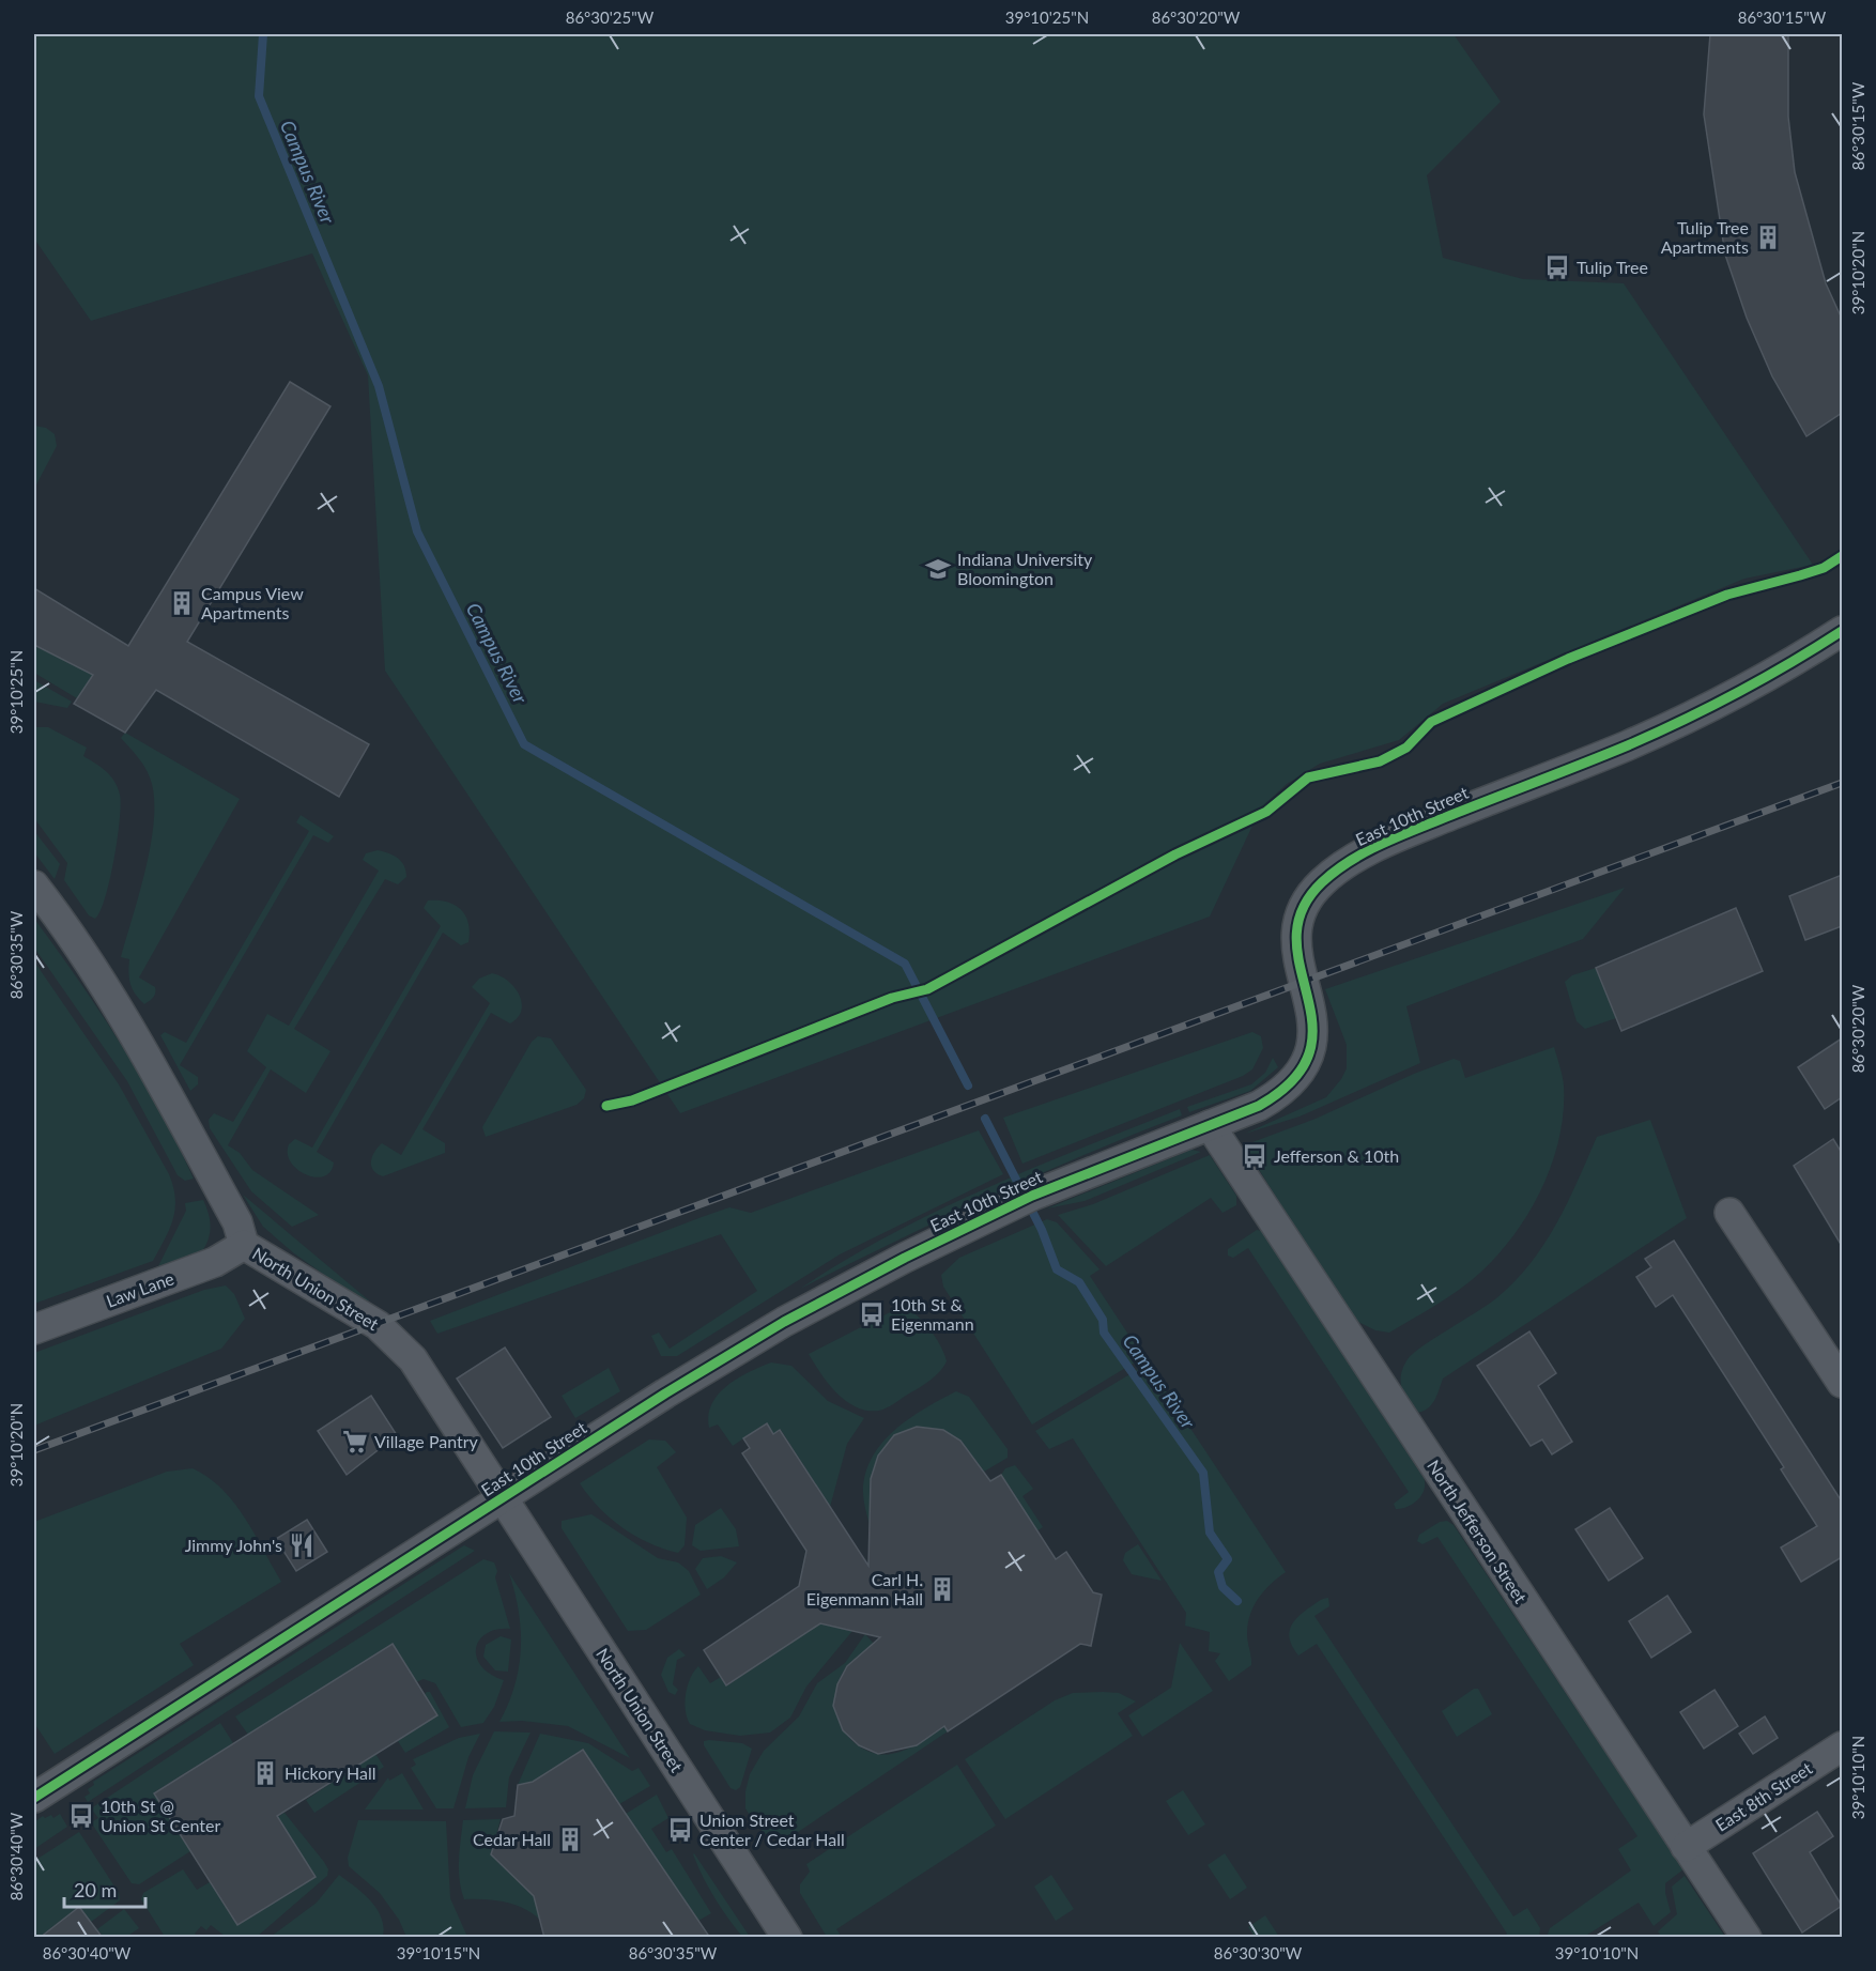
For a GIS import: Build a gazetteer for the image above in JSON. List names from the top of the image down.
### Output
{
  "streets": {
    "street": [
      "East 10th Street",
      "North Union Street",
      "Law Lane",
      "North Jefferson Street",
      "East 8th Street"
    ]
  },
  "crossings": [
    ["East 10th Street", "North Union Street"],
    ["East 10th Street", "North Jefferson Street"],
    ["North Union Street", "Law Lane"],
    ["North Jefferson Street", "East 8th Street"]
  ],
  "water": ["Campus River"],
  "places": {
    "building": [
      "Tulip Tree Apartments",
      "Campus View Apartments",
      "Carl H. Eigenmann Hall",
      "Hickory Hall",
      "Cedar Hall"
    ],
    "bus stop": [
      "Tulip Tree",
      "Jefferson & 10th",
      "10th St & Eigenmann",
      "10th St @ Union St Center",
      "Union Street Center / Cedar Hall"
    ],
    "school or university": ["Indiana University Bloomington"],
    "supermarket": ["Village Pantry"],
    "restaurant": ["Jimmy John's"]
  },
  "scale_bar": "20 m",
  "coordinates": [
    "86°30'25\"W",
    "39°10'25\"N",
    "86°30'20\"W",
    "86°30'15\"W",
    "39°10'20\"N",
    "86°30'35\"W",
    "39°10'10\"N",
    "86°30'40\"W",
    "39°10'15\"N",
    "86°30'30\"W"
  ]
}
